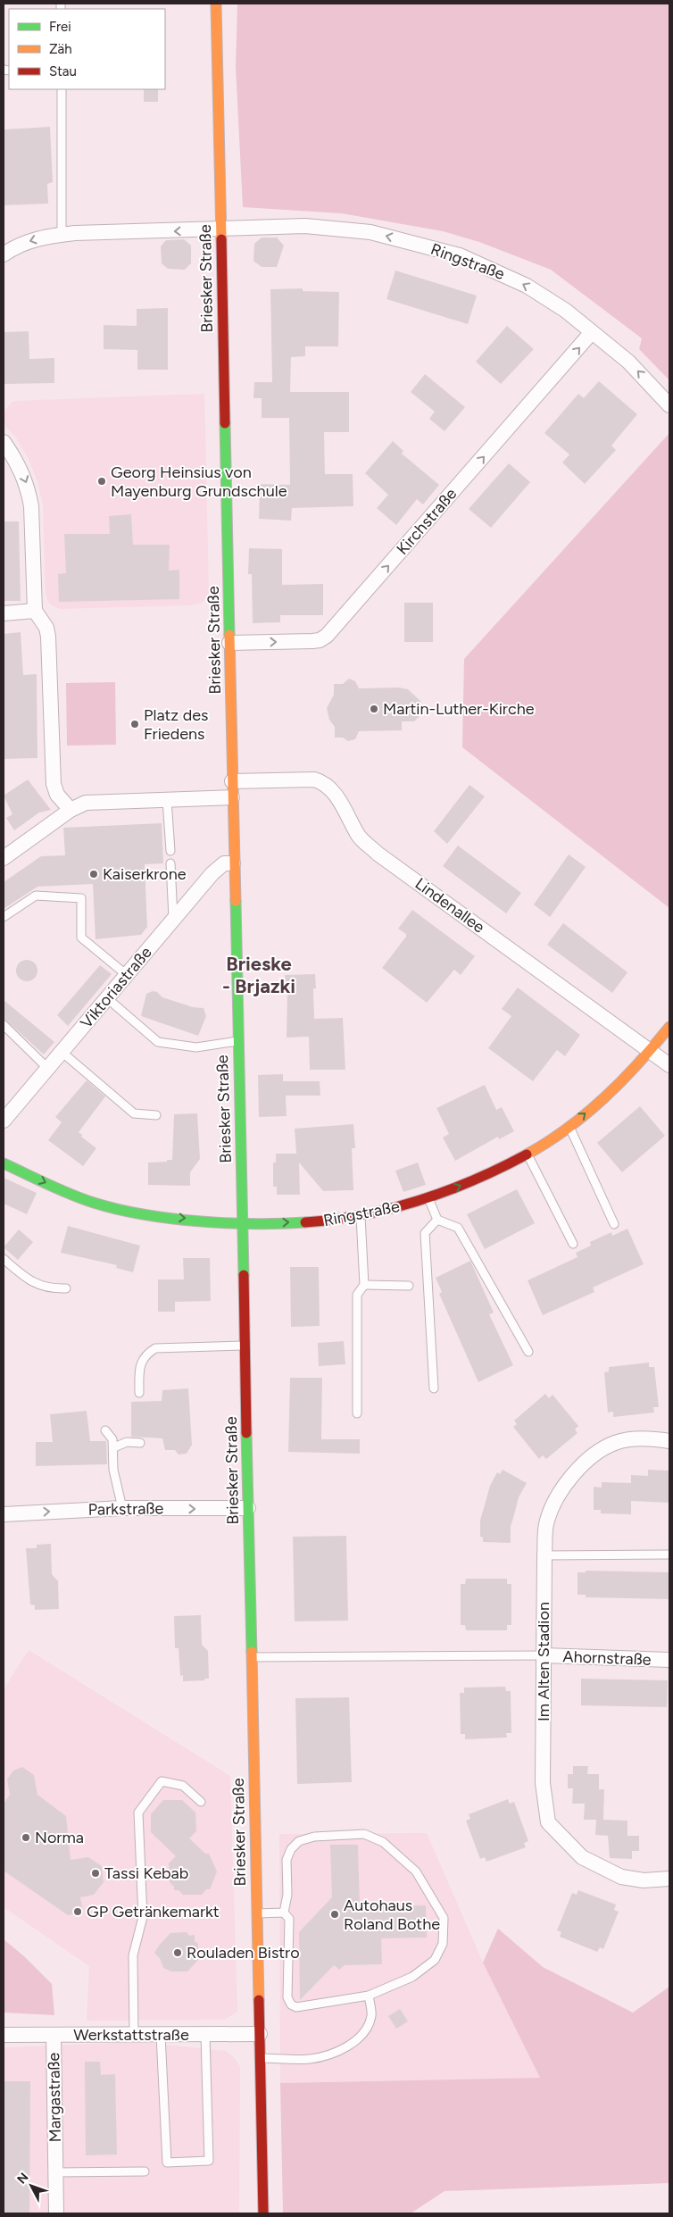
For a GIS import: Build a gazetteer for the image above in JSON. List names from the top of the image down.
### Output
{
  "streets": {
    "main road": ["Ringstraße", "Briesker Straße"],
    "street": [
      "Kirchstraße",
      "Lindenallee",
      "Viktoriastraße",
      "Parkstraße",
      "Ahornstraße",
      "Im Alten Stadion",
      "Werkstattstraße",
      "Margastraße"
    ]
  },
  "crossings": [
    ["Ringstraße", "Briesker Straße"],
    ["Ringstraße", "Kirchstraße"],
    ["Ringstraße", "Lindenallee"],
    ["Briesker Straße", "Kirchstraße"],
    ["Briesker Straße", "Lindenallee"],
    ["Briesker Straße", "Viktoriastraße"],
    ["Briesker Straße", "Parkstraße"],
    ["Briesker Straße", "Werkstattstraße"],
    ["Ahornstraße", "Im Alten Stadion"],
    ["Werkstattstraße", "Margastraße"]
  ],
  "one_way": ["Kirchstraße", "Parkstraße"],
  "districts": ["Brieske - Brjazki"],
  "places": [
    "Georg Heinsius von Mayenburg Grundschule",
    "Martin-Luther-Kirche",
    "Platz des Friedens",
    "Kaiserkrone",
    "Norma",
    "Tassi Kebab",
    "GP Getränkemarkt",
    "Autohaus Roland Bothe",
    "Rouladen Bistro"
  ],
  "legend": ["Frei", "Zäh", "Stau"],
  "north": "top left"
}
